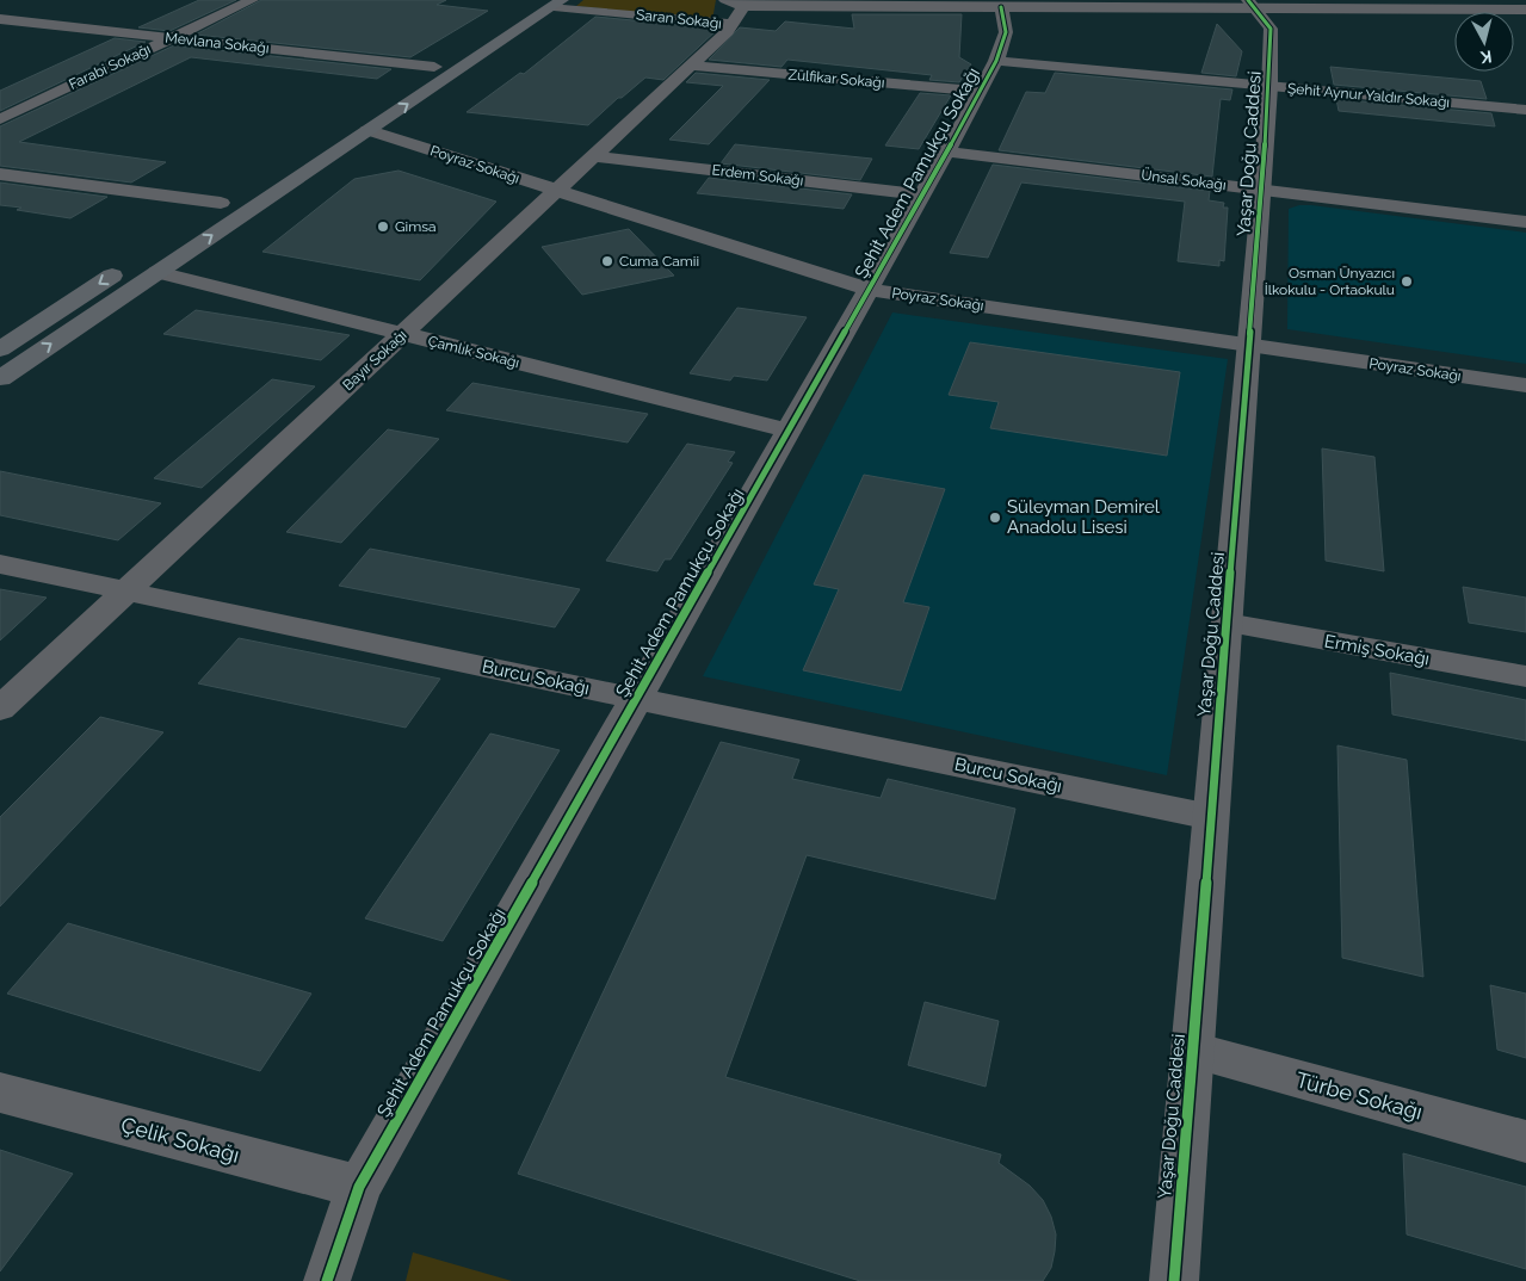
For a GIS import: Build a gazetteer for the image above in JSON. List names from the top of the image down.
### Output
{
  "streets": {
    "street": [
      "Saran Sokağı",
      "Mevlana Sokağı",
      "Farabi Sokağı",
      "Zülfikar Sokağı",
      "Şehit Aynur Yaldır Sokağı",
      "Yaşar Doğu Caddesi",
      "Poyraz Sokağı",
      "Şehit Adem Pamukçu Sokağı",
      "Erdem Sokağı",
      "Ünsal Sokağı",
      "Çamlık Sokağı",
      "Bayır Sokağı",
      "Ermiş Sokağı",
      "Burcu Sokağı",
      "Türbe Sokağı",
      "Çelik Sokağı"
    ]
  },
  "crossings": [
    ["Saran Sokağı", "Yaşar Doğu Caddesi"],
    ["Saran Sokağı", "Şehit Adem Pamukçu Sokağı"],
    ["Saran Sokağı", "Bayır Sokağı"],
    ["Mevlana Sokağı", "Farabi Sokağı"],
    ["Zülfikar Sokağı", "Şehit Adem Pamukçu Sokağı"],
    ["Zülfikar Sokağı", "Bayır Sokağı"],
    ["Şehit Aynur Yaldır Sokağı", "Yaşar Doğu Caddesi"],
    ["Şehit Aynur Yaldır Sokağı", "Şehit Adem Pamukçu Sokağı"],
    ["Yaşar Doğu Caddesi", "Poyraz Sokağı"],
    ["Yaşar Doğu Caddesi", "Ünsal Sokağı"],
    ["Yaşar Doğu Caddesi", "Ermiş Sokağı"],
    ["Yaşar Doğu Caddesi", "Burcu Sokağı"],
    ["Yaşar Doğu Caddesi", "Türbe Sokağı"],
    ["Poyraz Sokağı", "Şehit Adem Pamukçu Sokağı"],
    ["Poyraz Sokağı", "Bayır Sokağı"],
    ["Şehit Adem Pamukçu Sokağı", "Erdem Sokağı"],
    ["Şehit Adem Pamukçu Sokağı", "Ünsal Sokağı"],
    ["Şehit Adem Pamukçu Sokağı", "Çamlık Sokağı"],
    ["Şehit Adem Pamukçu Sokağı", "Burcu Sokağı"],
    ["Şehit Adem Pamukçu Sokağı", "Çelik Sokağı"],
    ["Erdem Sokağı", "Bayır Sokağı"],
    ["Çamlık Sokağı", "Bayır Sokağı"],
    ["Bayır Sokağı", "Burcu Sokağı"]
  ],
  "places": [
    "Gimsa",
    "Cuma Camii",
    "Osman Ünyazıcı İlkokulu - Ortaokulu",
    "Süleyman Demirel Anadolu Lisesi"
  ],
  "north": "bottom"
}
